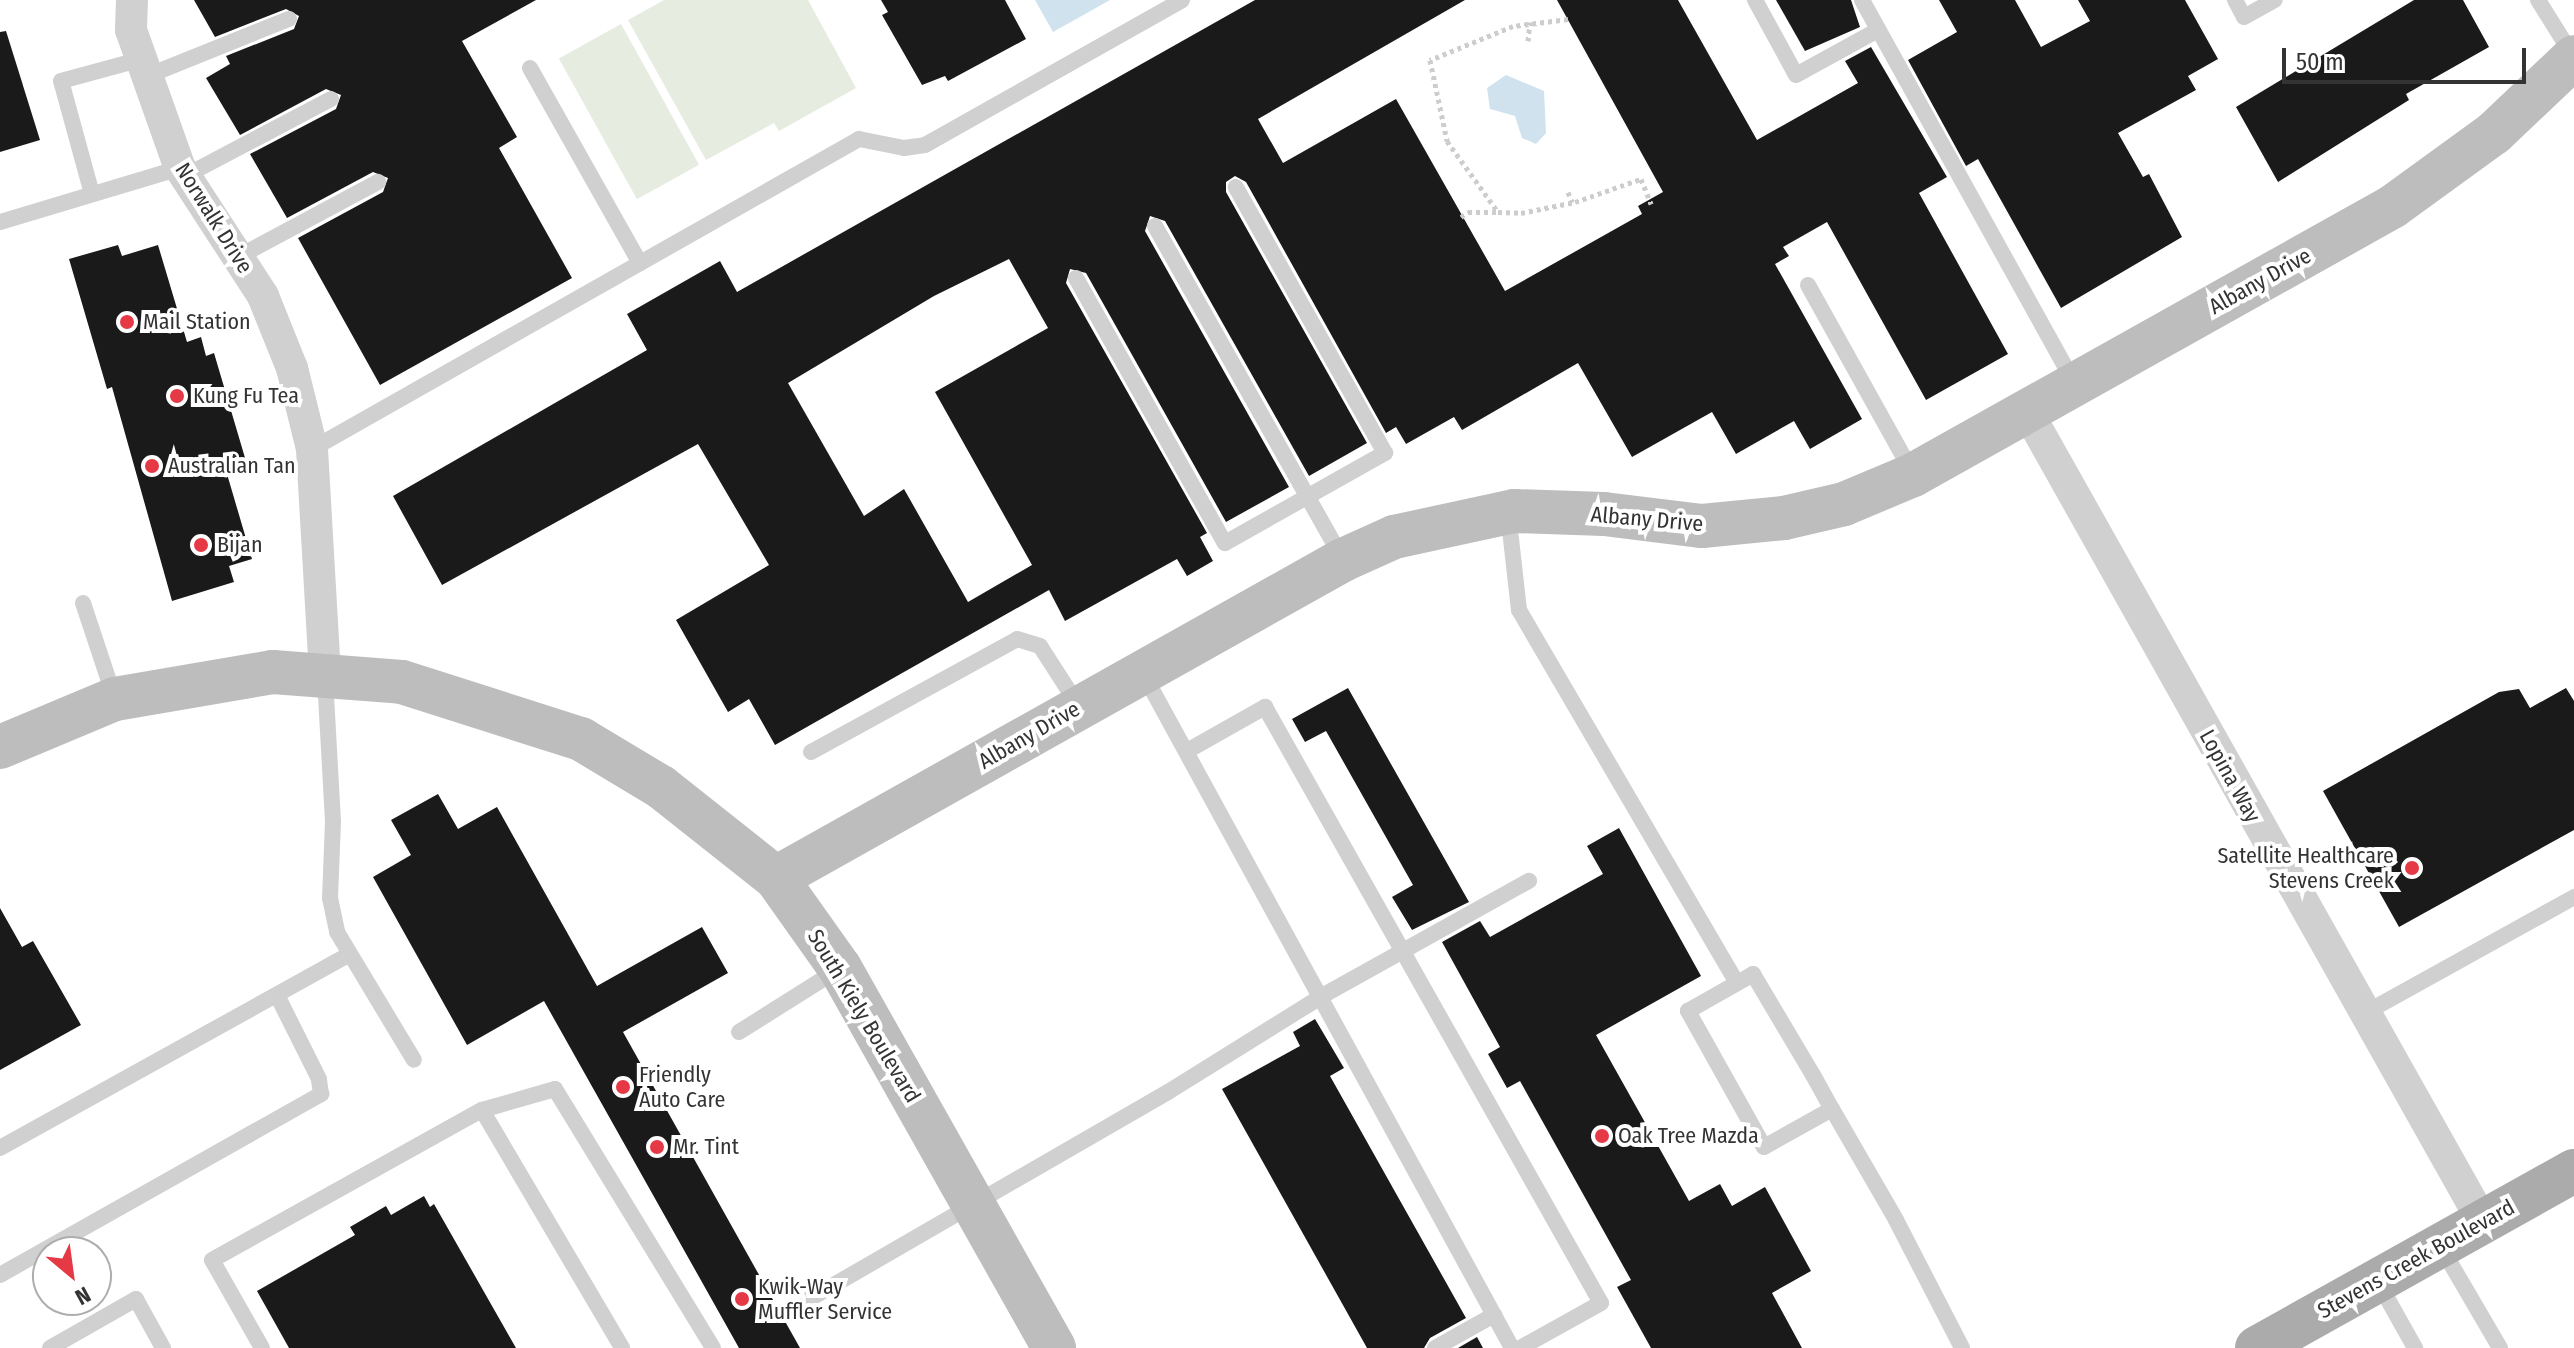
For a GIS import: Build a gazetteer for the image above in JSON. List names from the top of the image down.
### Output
{
  "streets": {
    "main road": ["Stevens Creek Boulevard"],
    "street": [
      "Norwalk Drive",
      "Albany Drive",
      "Lopina Way",
      "South Kiely Boulevard"
    ]
  },
  "crossings": [
    ["Norwalk Drive", "South Kiely Boulevard"],
    ["Albany Drive", "Lopina Way"],
    ["Albany Drive", "South Kiely Boulevard"],
    ["Lopina Way", "Stevens Creek Boulevard"]
  ],
  "places": [
    "Mail Station",
    "Kung Fu Tea",
    "Australian Tan",
    "Bijan",
    "Satellite Healthcare Stevens Creek",
    "Friendly Auto Care",
    "Oak Tree Mazda",
    "Mr. Tint",
    "Kwik-Way Muffler Service"
  ],
  "scale_bar": "50 m",
  "north": "bottom right"
}
